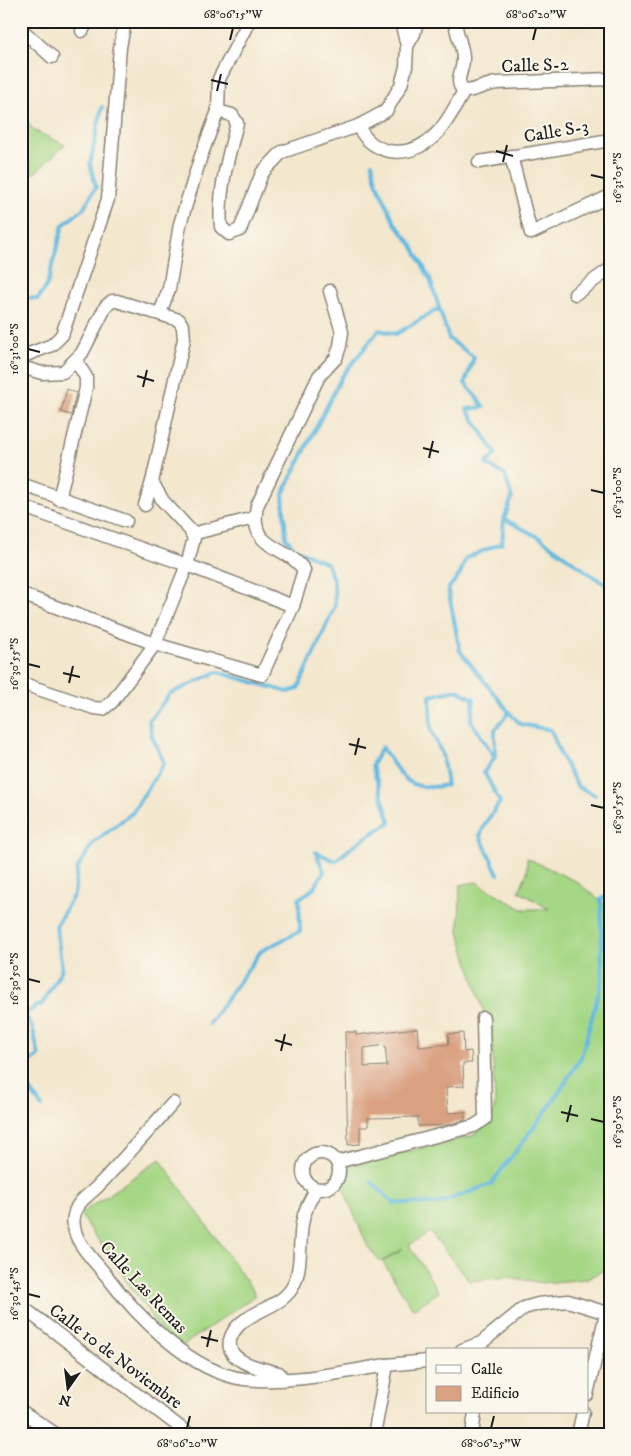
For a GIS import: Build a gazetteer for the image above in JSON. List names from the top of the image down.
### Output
{
  "streets": {
    "street": [
      "Calle S-2",
      "Calle S-3",
      "Calle Las Remas",
      "Calle 10 de Noviembre"
    ]
  },
  "legend": ["Calle", "Edificio"],
  "north": "bottom",
  "coordinates": [
    "68°06'15\"W",
    "68°06'20\"W",
    "16°31'05\"S",
    "16°31'00\"S",
    "16°30'55\"S",
    "16°30'50\"S",
    "16°30'45\"S",
    "68°06'25\"W"
  ]
}
